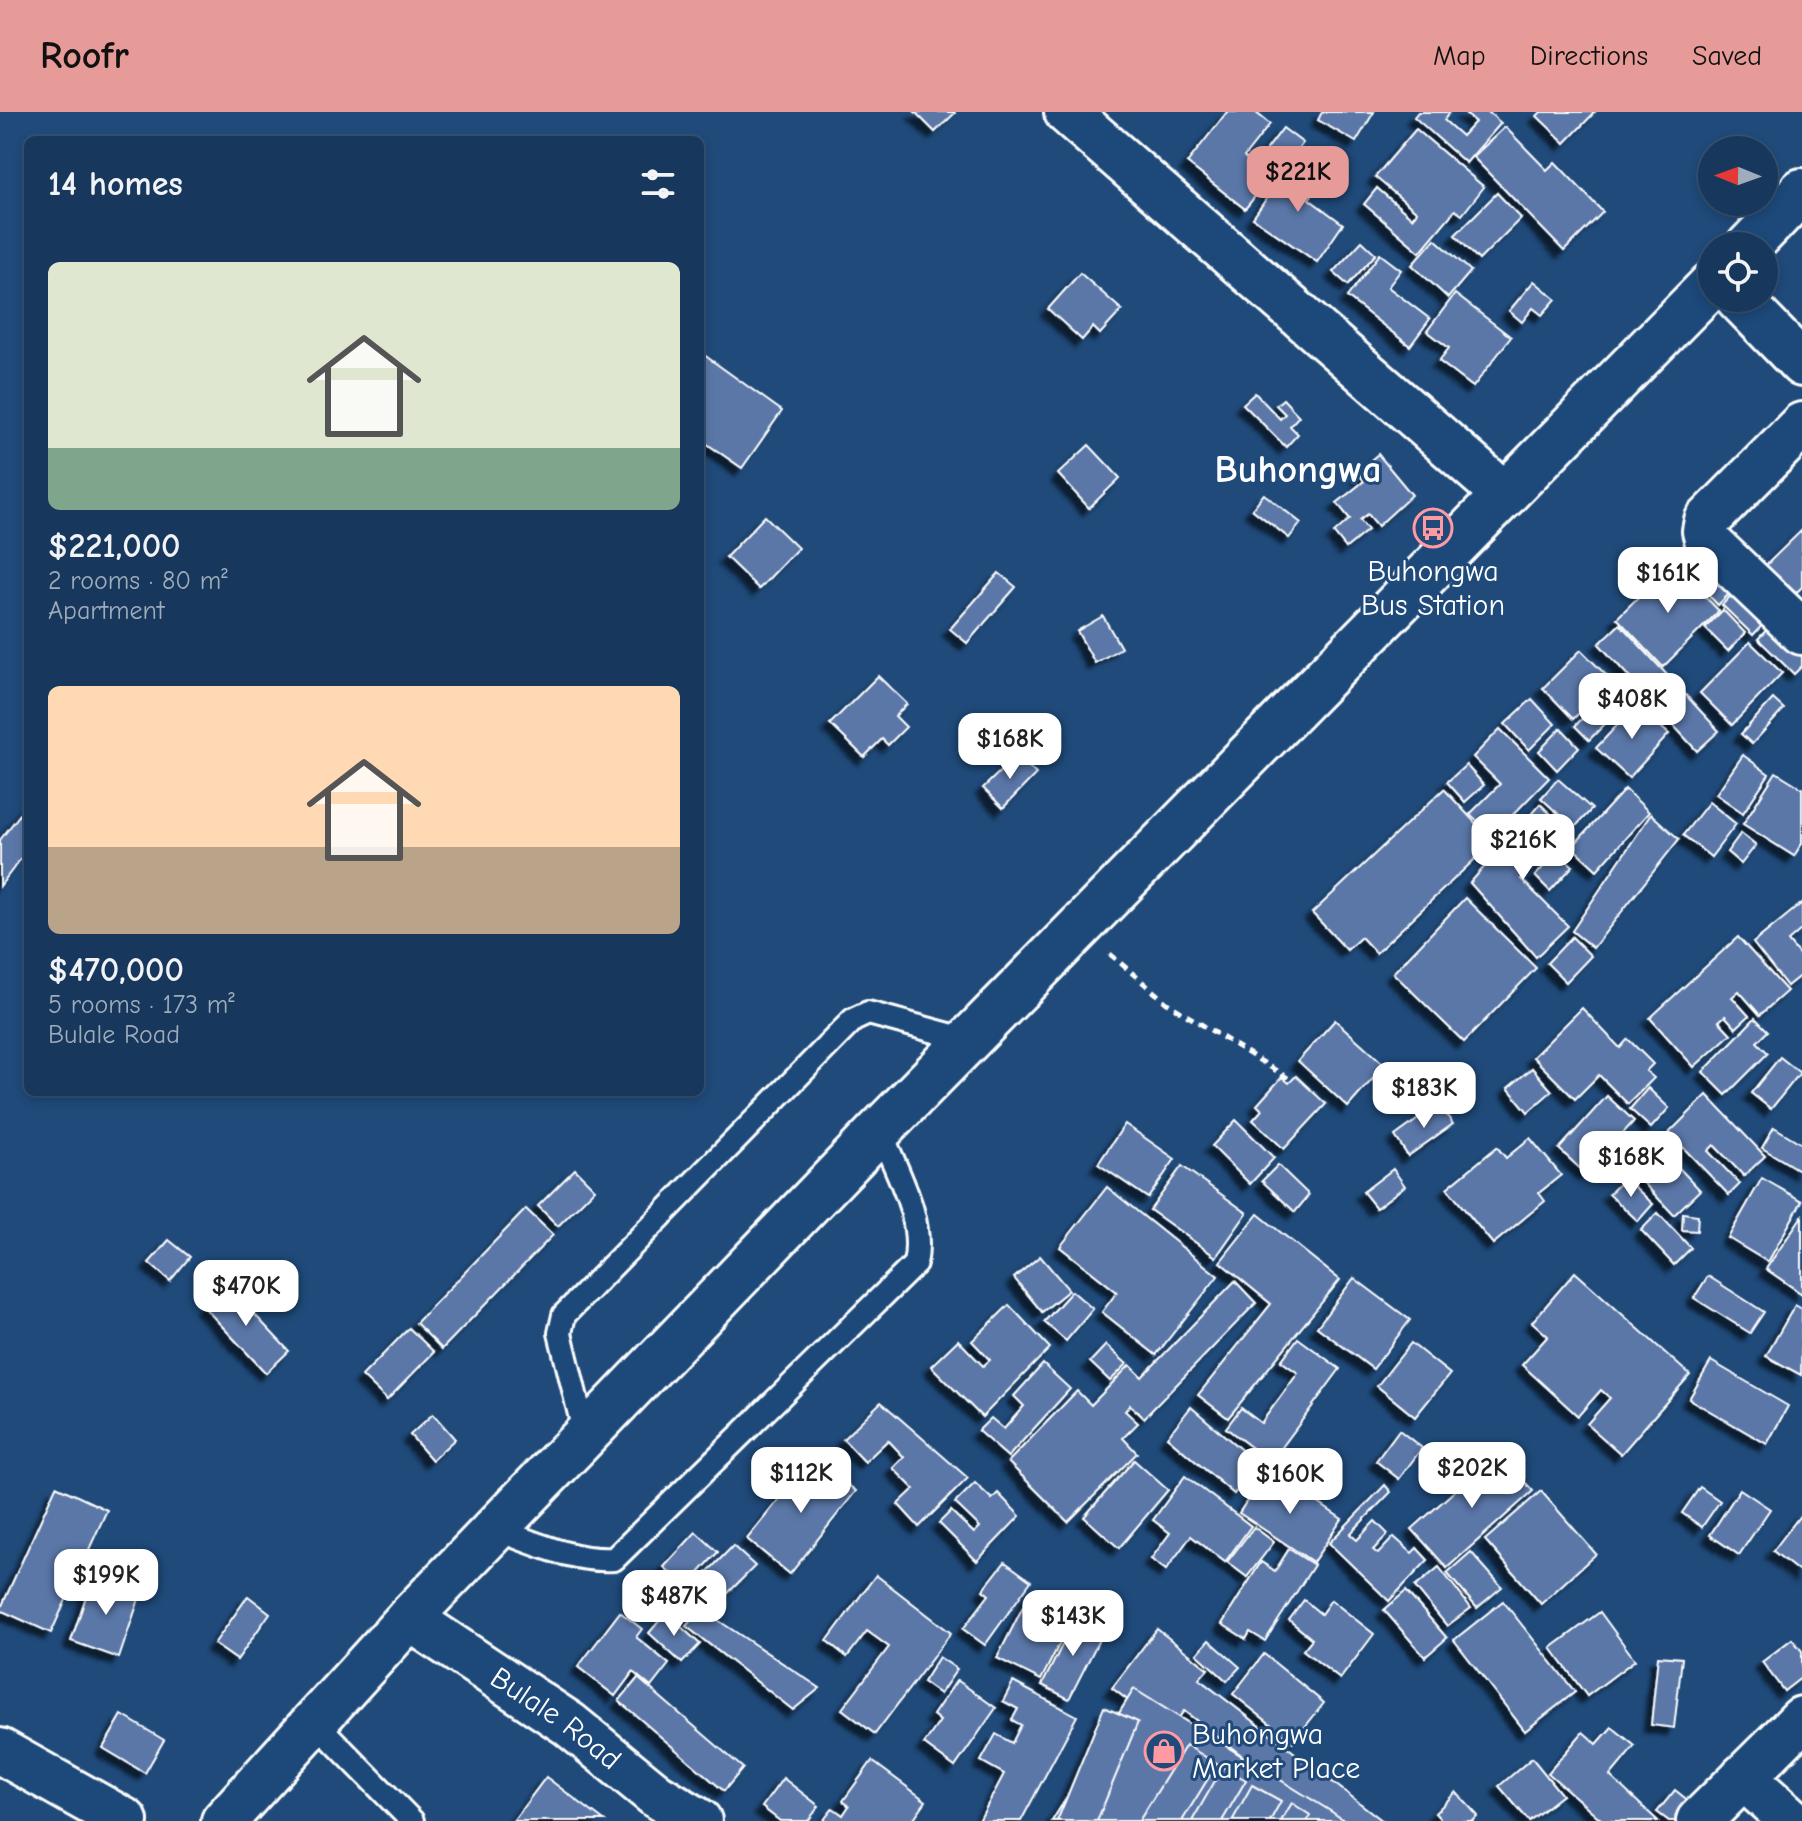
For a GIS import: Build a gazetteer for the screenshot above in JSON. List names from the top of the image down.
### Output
{
  "streets": {
    "main road": ["Bulale Road"]
  },
  "districts": ["Buhongwa"],
  "places": {
    "bus stop": ["Buhongwa Bus Station"],
    "shop": ["Buhongwa Market Place"]
  },
  "north": "left",
  "page": {
    "header": "Roofr",
    "nav": ["Map", "Directions", "Saved"],
    "heading": "14 homes",
    "price": [
      "$221K",
      "$161K",
      "$408K",
      "$168K",
      "$216K",
      "$183K",
      "$168K",
      "$470K",
      "$202K",
      "$112K",
      "$160K",
      "$199K",
      "$487K",
      "$143K"
    ],
    "list": [
      {
        "name": "$221,000",
        "note": "2 rooms · 80 m² · Apartment"
      },
      {
        "name": "$470,000",
        "note": "5 rooms · 173 m² · Bulale Road"
      }
    ]
  }
}
